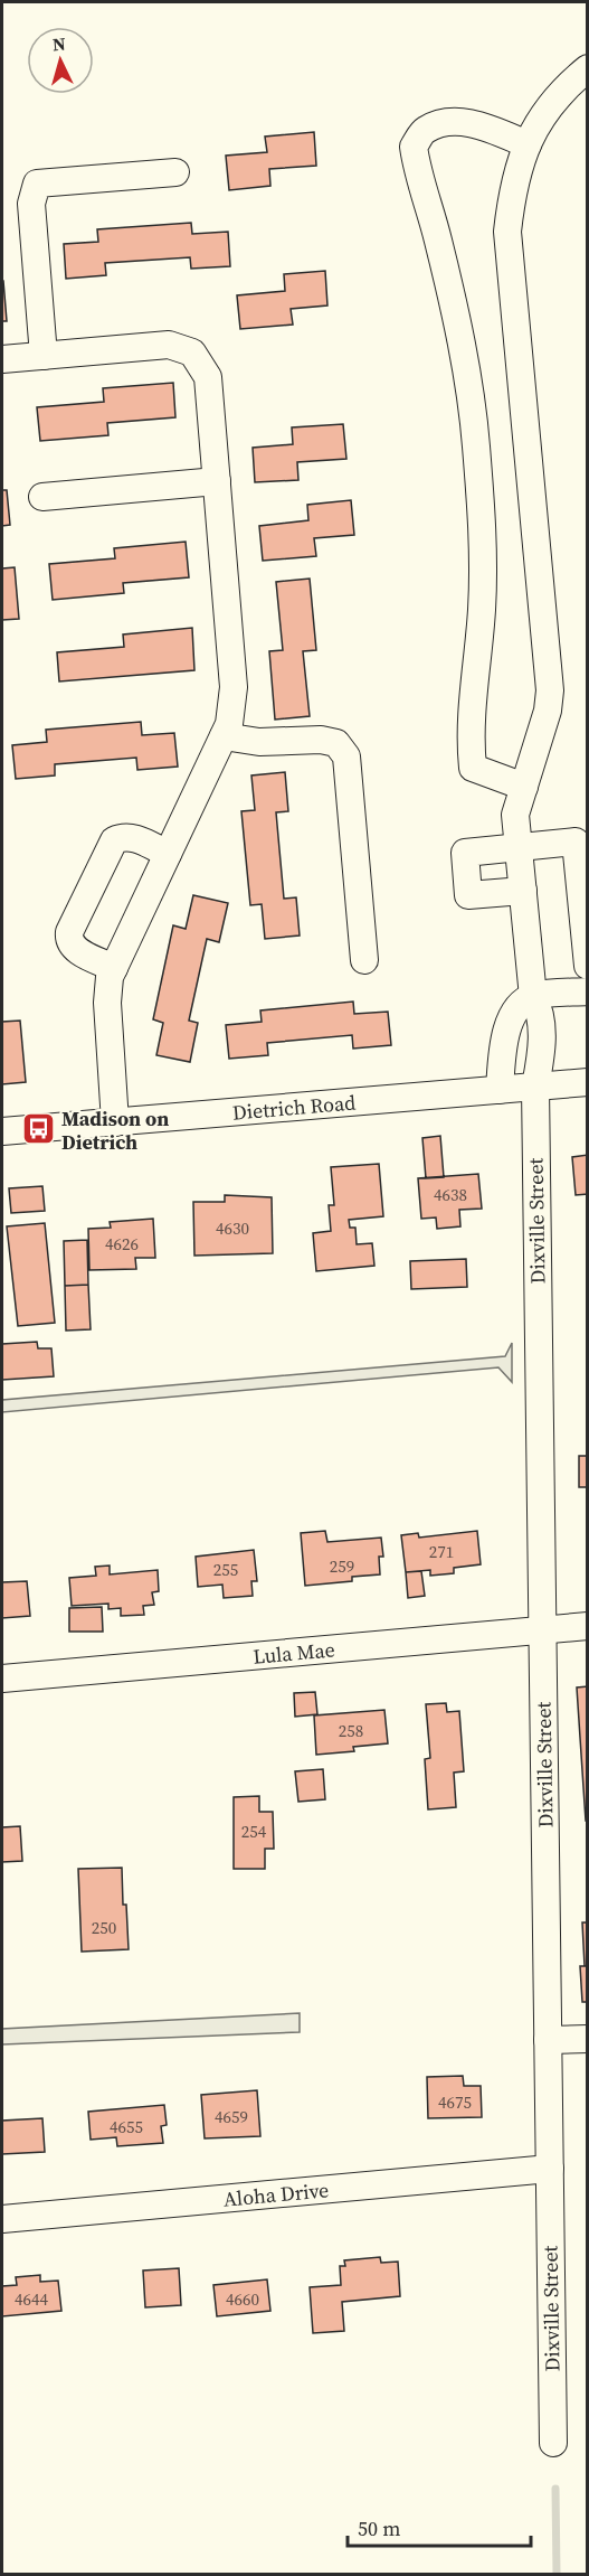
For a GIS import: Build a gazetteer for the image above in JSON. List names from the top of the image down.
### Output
{
  "streets": {
    "street": [
      "Dietrich Road",
      "Dixville Street",
      "Lula Mae",
      "Aloha Drive"
    ]
  },
  "crossings": [
    ["Dietrich Road", "Dixville Street"],
    ["Dixville Street", "Lula Mae"],
    ["Dixville Street", "Aloha Drive"]
  ],
  "places": {
    "bus stop": ["Madison on Dietrich"]
  },
  "house_numbers": [
    "4638",
    "4630",
    "4626",
    "271",
    "259",
    "255",
    "258",
    "254",
    "250",
    "4675",
    "4659",
    "4655",
    "4644",
    "4660"
  ],
  "scale_bar": "50 m",
  "north": "top"
}
